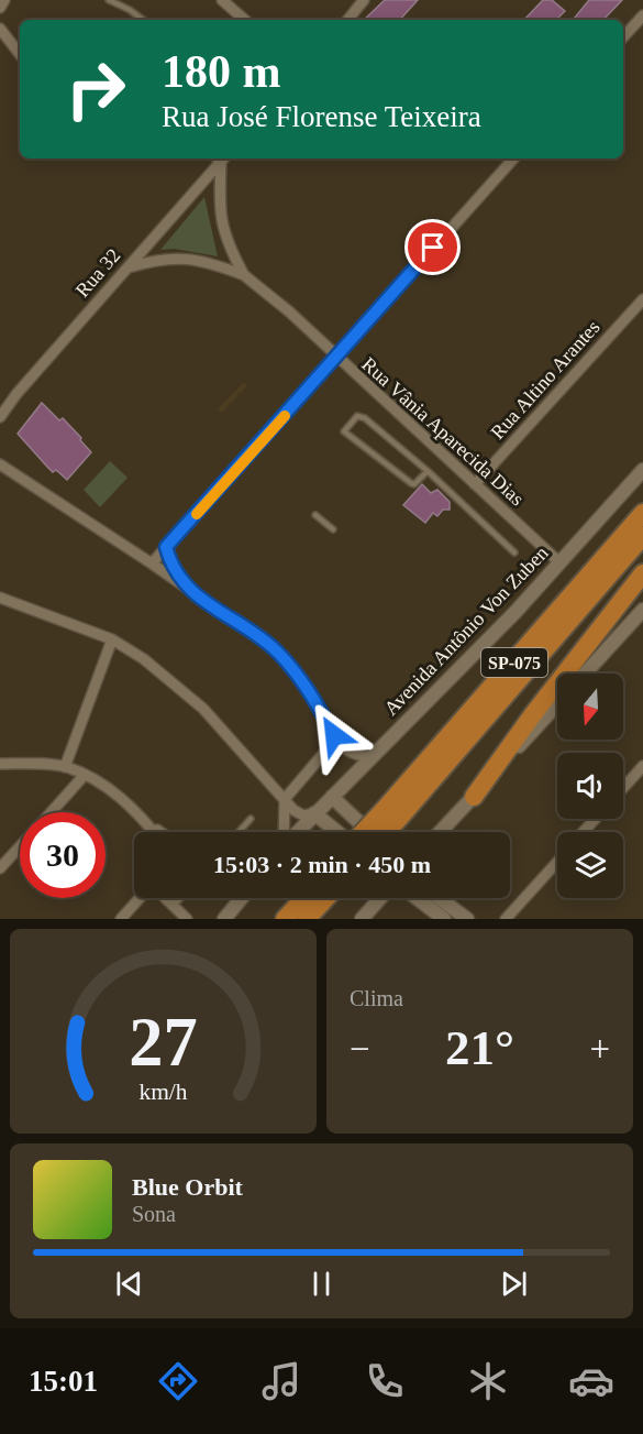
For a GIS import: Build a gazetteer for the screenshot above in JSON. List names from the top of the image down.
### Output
{
  "streets": {
    "highway": ["SP-075"],
    "street": [
      "Rua 32",
      "Rua Altino Arantes",
      "Rua Vânia Aparecida Dias",
      "Avenida Antônio Von Zuben"
    ]
  },
  "crossings": [
    ["Rua 32", "Rua Vânia Aparecida Dias"],
    ["Rua Altino Arantes", "Rua Vânia Aparecida Dias"],
    ["Rua Vânia Aparecida Dias", "Avenida Antônio Von Zuben"]
  ],
  "north": "bottom",
  "page": {
    "turn": ["180 m", "Rua José Florense Teixeira"],
    "limit": "30",
    "trip": "15:03 · 2 min · 450 m",
    "tile": "Clima",
    "heat": ["−", "21°", "+"],
    "song": ["Blue Orbit", "Sona"],
    "tabs": "15:01",
    "gauge": ["27", "km/h"]
  }
}
